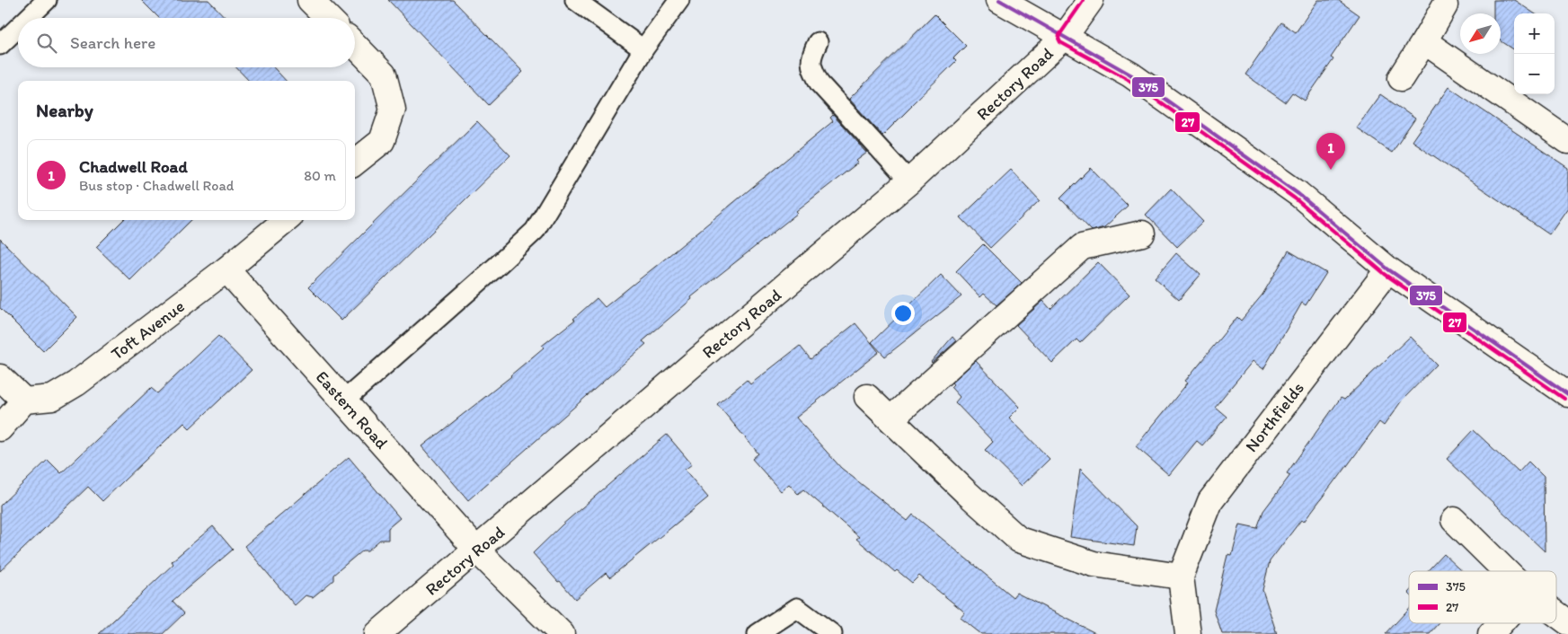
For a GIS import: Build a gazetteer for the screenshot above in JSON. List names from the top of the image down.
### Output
{
  "streets": {
    "street": [
      "Rectory Road",
      "Toft Avenue",
      "Eastern Road",
      "Northfields"
    ]
  },
  "crossings": [
    ["Rectory Road", "Eastern Road"],
    ["Toft Avenue", "Eastern Road"]
  ],
  "lines": ["transit line 375", "transit line 27"],
  "legend": ["375", "27"],
  "north": "bottom left",
  "page": {
    "map_buttons": ["+", "−"],
    "search": "Search here",
    "heading": "Nearby",
    "pins": "1",
    "list": [
      {
        "mark": "1",
        "name": "Chadwell Road",
        "note": "Bus stop · Chadwell Road",
        "value": "80 m"
      }
    ]
  }
}
